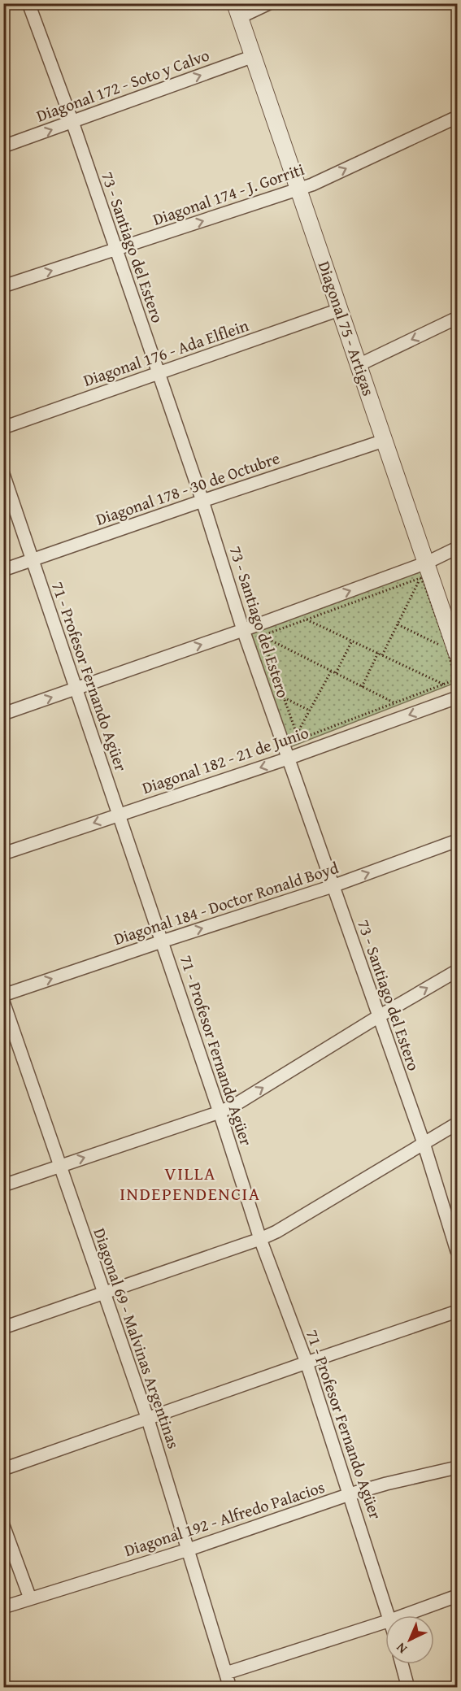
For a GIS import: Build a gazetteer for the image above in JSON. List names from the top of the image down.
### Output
{
  "streets": {
    "street": [
      "Diagonal 172 - Soto y Calvo",
      "Diagonal 174 - J. Gorriti",
      "73 - Santiago del Estero",
      "Diagonal 75 - Artigas",
      "Diagonal 176 - Ada Elflein",
      "Diagonal 178 - 30 de Octubre",
      "71 - Profesor Fernando Agüer",
      "Diagonal 182 - 21 de Junio",
      "Diagonal 184 - Doctor Ronald Boyd",
      "Diagonal 69 - Malvinas Argentinas",
      "Diagonal 192 - Alfredo Palacios"
    ]
  },
  "crossings": [
    ["Diagonal 172 - Soto y Calvo", "73 - Santiago del Estero"],
    ["Diagonal 172 - Soto y Calvo", "Diagonal 75 - Artigas"],
    ["Diagonal 174 - J. Gorriti", "73 - Santiago del Estero"],
    ["Diagonal 174 - J. Gorriti", "Diagonal 75 - Artigas"],
    ["73 - Santiago del Estero", "Diagonal 176 - Ada Elflein"],
    ["73 - Santiago del Estero", "Diagonal 178 - 30 de Octubre"],
    ["73 - Santiago del Estero", "Diagonal 182 - 21 de Junio"],
    ["73 - Santiago del Estero", "Diagonal 184 - Doctor Ronald Boyd"],
    ["Diagonal 75 - Artigas", "Diagonal 176 - Ada Elflein"],
    ["Diagonal 75 - Artigas", "Diagonal 178 - 30 de Octubre"],
    ["Diagonal 178 - 30 de Octubre", "71 - Profesor Fernando Agüer"],
    ["71 - Profesor Fernando Agüer", "Diagonal 182 - 21 de Junio"],
    ["71 - Profesor Fernando Agüer", "Diagonal 184 - Doctor Ronald Boyd"],
    ["71 - Profesor Fernando Agüer", "Diagonal 192 - Alfredo Palacios"],
    ["Diagonal 69 - Malvinas Argentinas", "Diagonal 192 - Alfredo Palacios"]
  ],
  "one_way": [
    "Diagonal 172 - Soto y Calvo",
    "Diagonal 174 - J. Gorriti",
    "Diagonal 182 - 21 de Junio",
    "Diagonal 184 - Doctor Ronald Boyd"
  ],
  "districts": ["VILLA INDEPENDENCIA"],
  "north": "bottom left"
}
